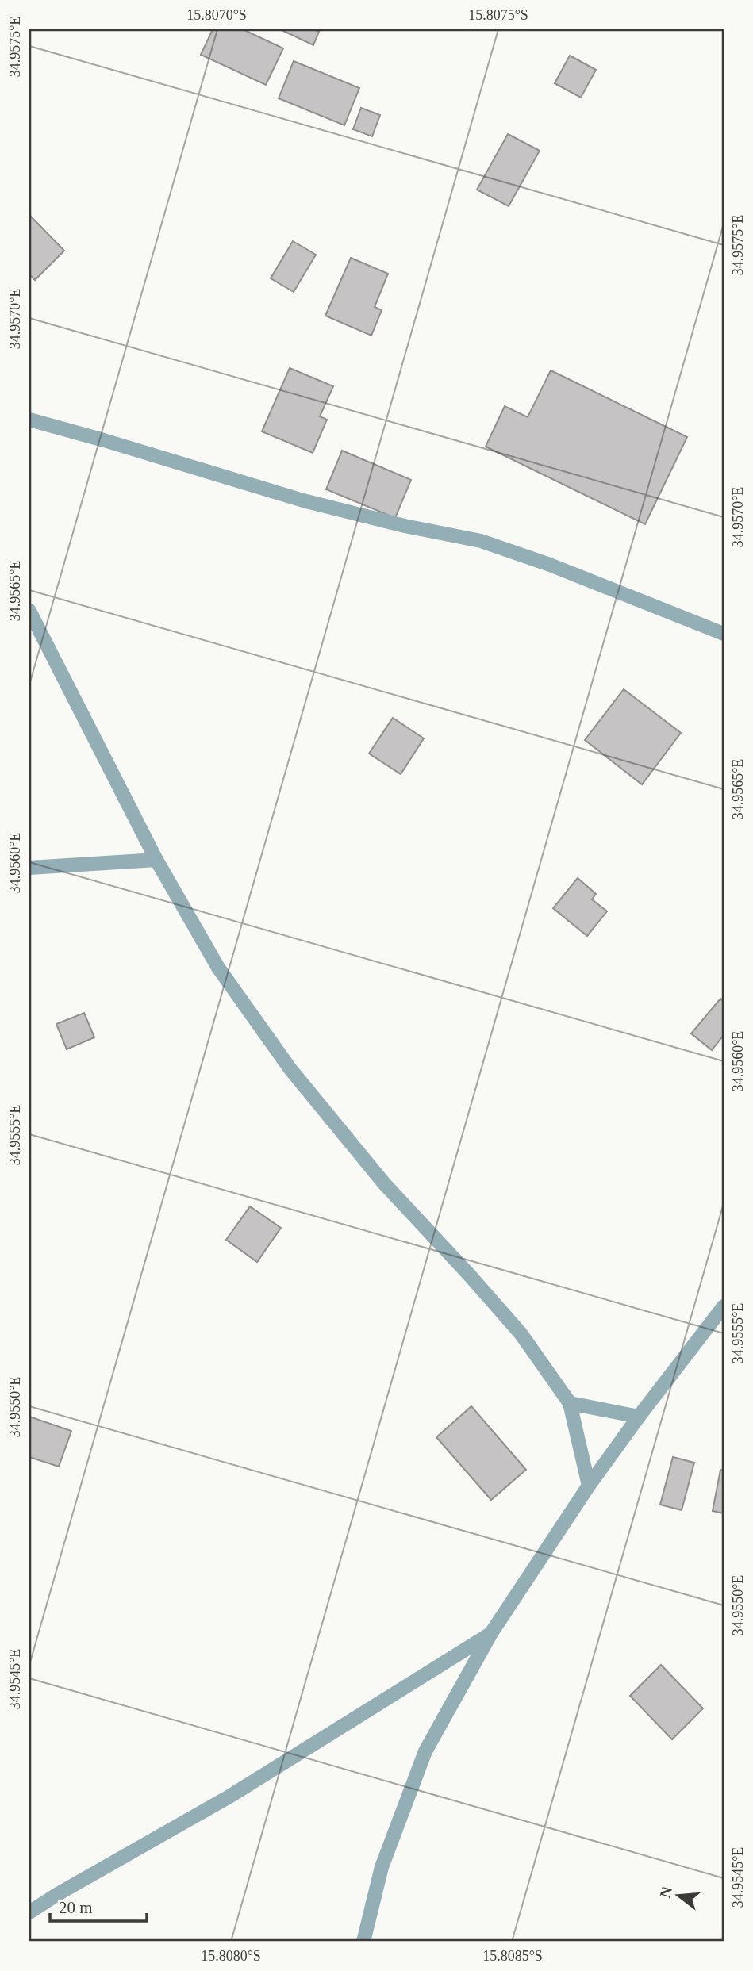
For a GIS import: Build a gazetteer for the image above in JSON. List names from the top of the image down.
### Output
{
  "scale_bar": "20 m",
  "north": "left",
  "coordinates": [
    "15.8070°S",
    "15.8075°S",
    "34.9575°E",
    "34.9570°E",
    "34.9565°E",
    "34.9560°E",
    "34.9555°E",
    "34.9550°E",
    "34.9545°E",
    "15.8080°S",
    "15.8085°S"
  ]
}
